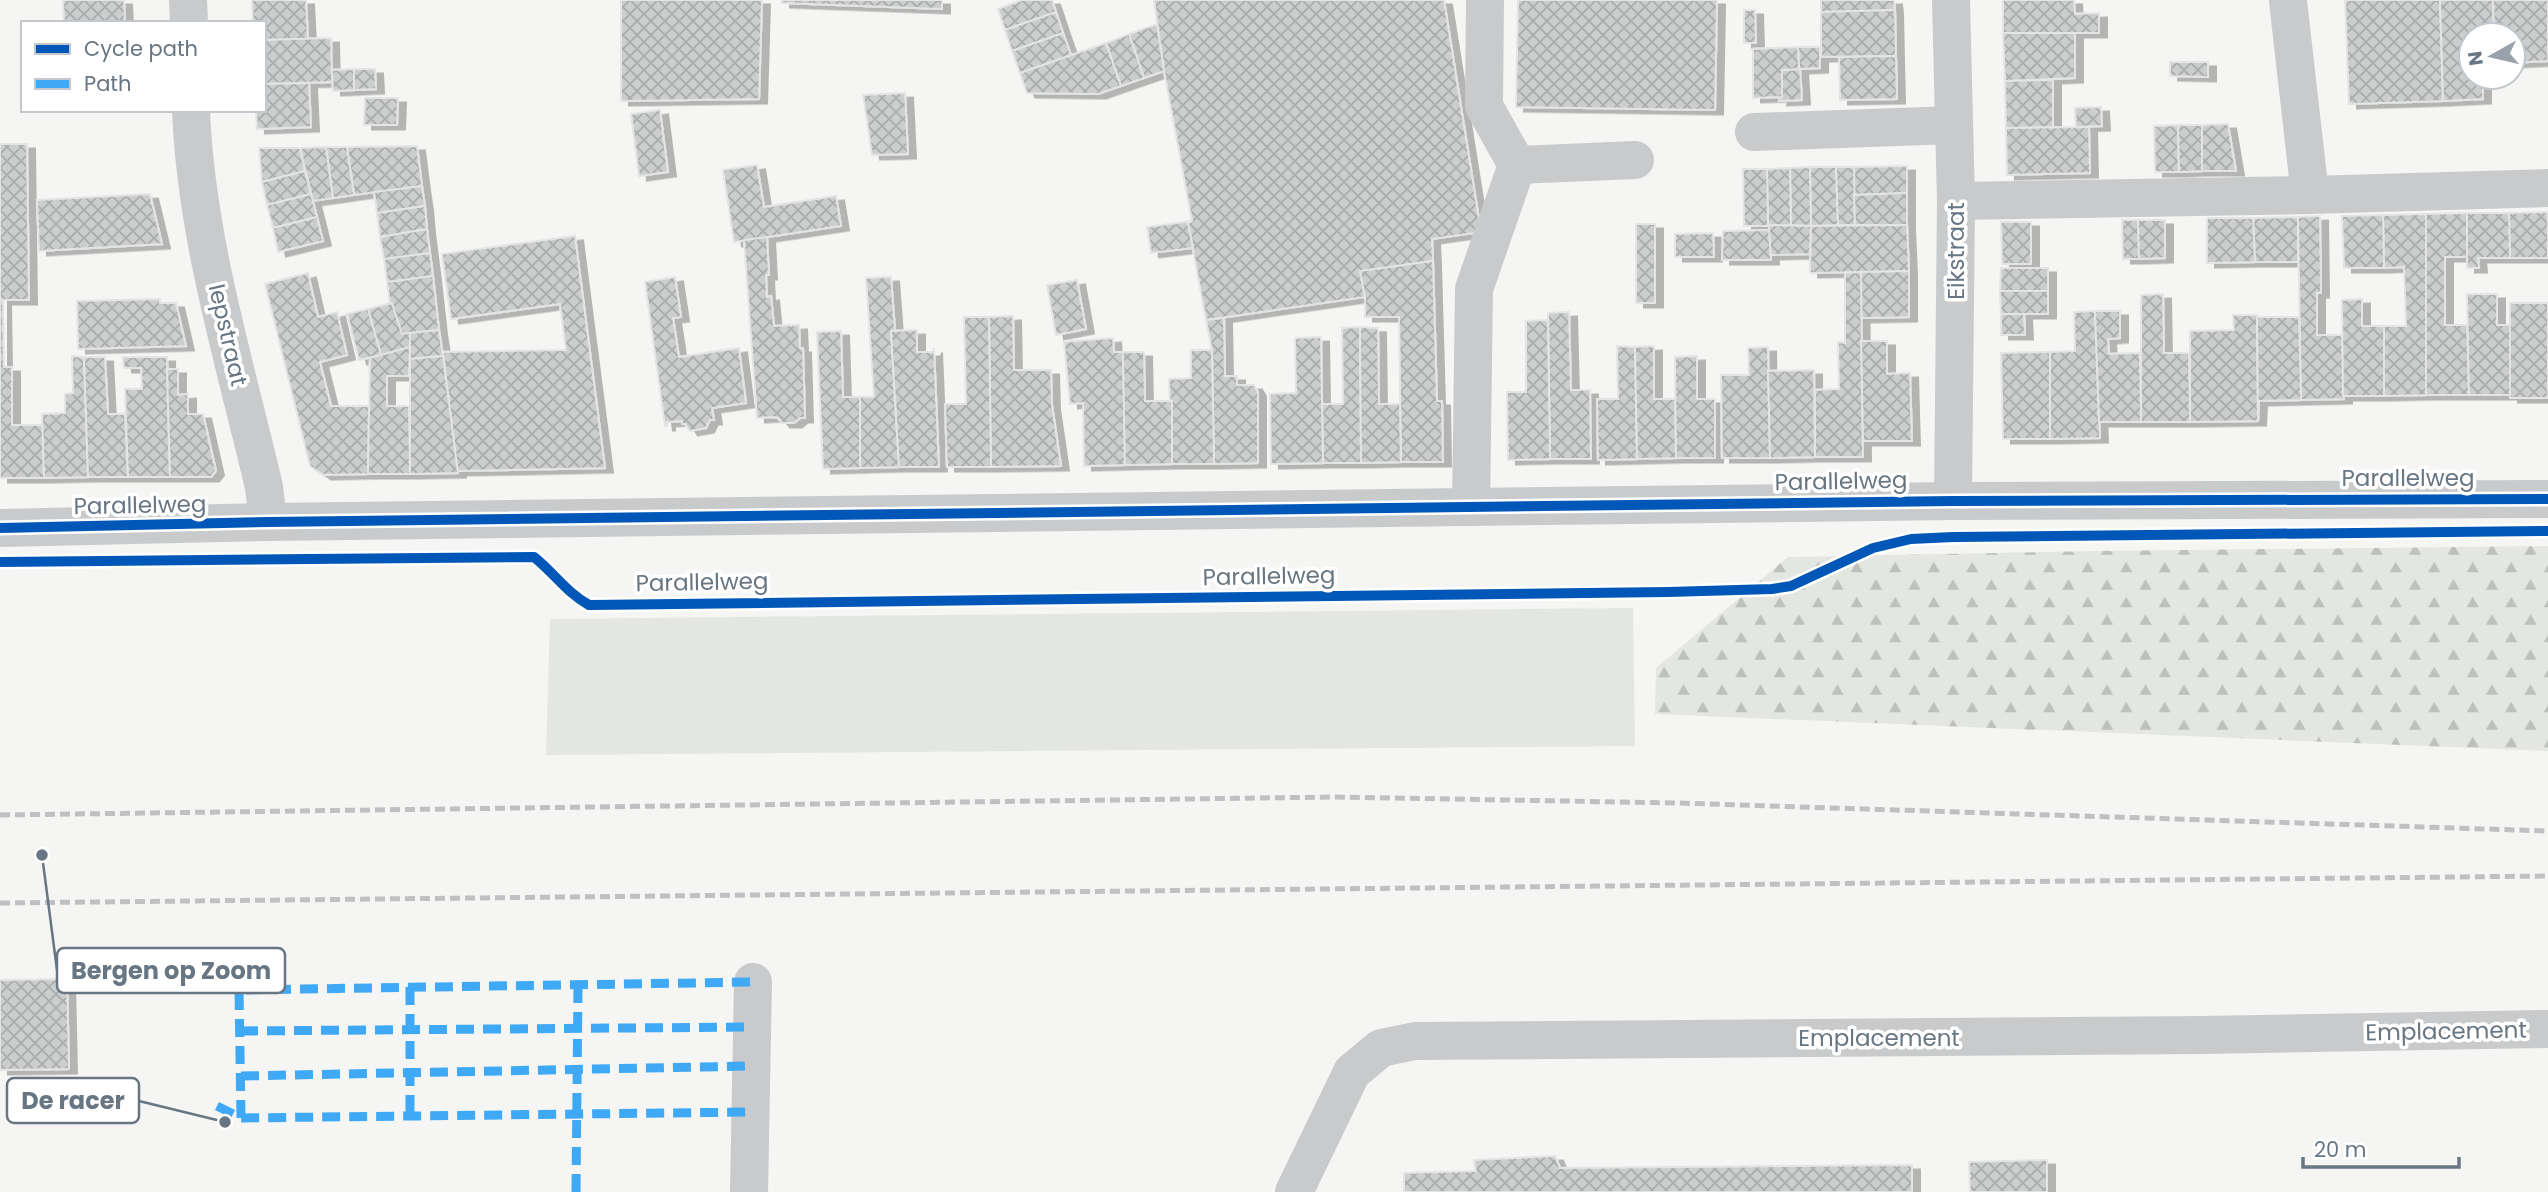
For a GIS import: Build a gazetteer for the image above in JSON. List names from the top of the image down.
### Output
{
  "streets": {
    "street": [
      "Eikstraat",
      "Iepstraat",
      "Parallelweg",
      "Emplacement"
    ]
  },
  "crossings": [
    ["Eikstraat", "Parallelweg"],
    ["Iepstraat", "Parallelweg"]
  ],
  "places": ["Bergen op Zoom", "De racer"],
  "legend": ["Cycle path", "Path"],
  "scale_bar": "20 m",
  "north": "left"
}
